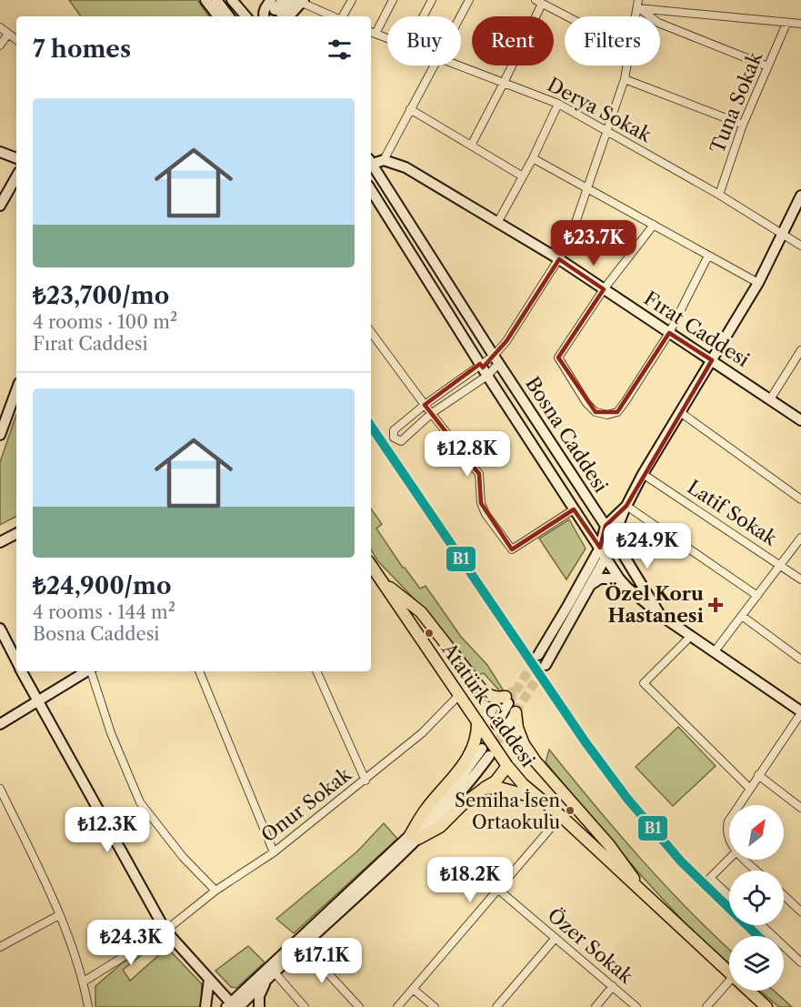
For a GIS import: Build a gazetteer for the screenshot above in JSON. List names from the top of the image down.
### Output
{
  "streets": {
    "main road": ["Atatürk Caddesi"],
    "street": [
      "Tuna Sokak",
      "Derya Sokak",
      "Fırat Caddesi",
      "Bosna Caddesi",
      "Latif Sokak",
      "Onur Sokak",
      "Özer Sokak"
    ]
  },
  "crossings": [
    ["Tuna Sokak", "Derya Sokak"],
    ["Atatürk Caddesi", "Onur Sokak"]
  ],
  "places": {
    "health": ["Özel Koru Hastanesi"],
    "other": ["Semiha İsen Ortaokulu"]
  },
  "lines": ["transit line B1"],
  "north": "top right",
  "page": {
    "chip": ["Buy", "Rent", "Filters"],
    "heading": "7 homes",
    "list": [
      {
        "name": "₺23,700/mo",
        "note": "4 rooms · 100 m² · Fırat Caddesi"
      },
      {
        "name": "₺24,900/mo",
        "note": "4 rooms · 144 m² · Bosna Caddesi"
      }
    ],
    "price": [
      "₺23.7K",
      "₺12.8K",
      "₺24.9K",
      "₺12.3K",
      "₺18.2K",
      "₺24.3K",
      "₺17.1K"
    ]
  }
}
